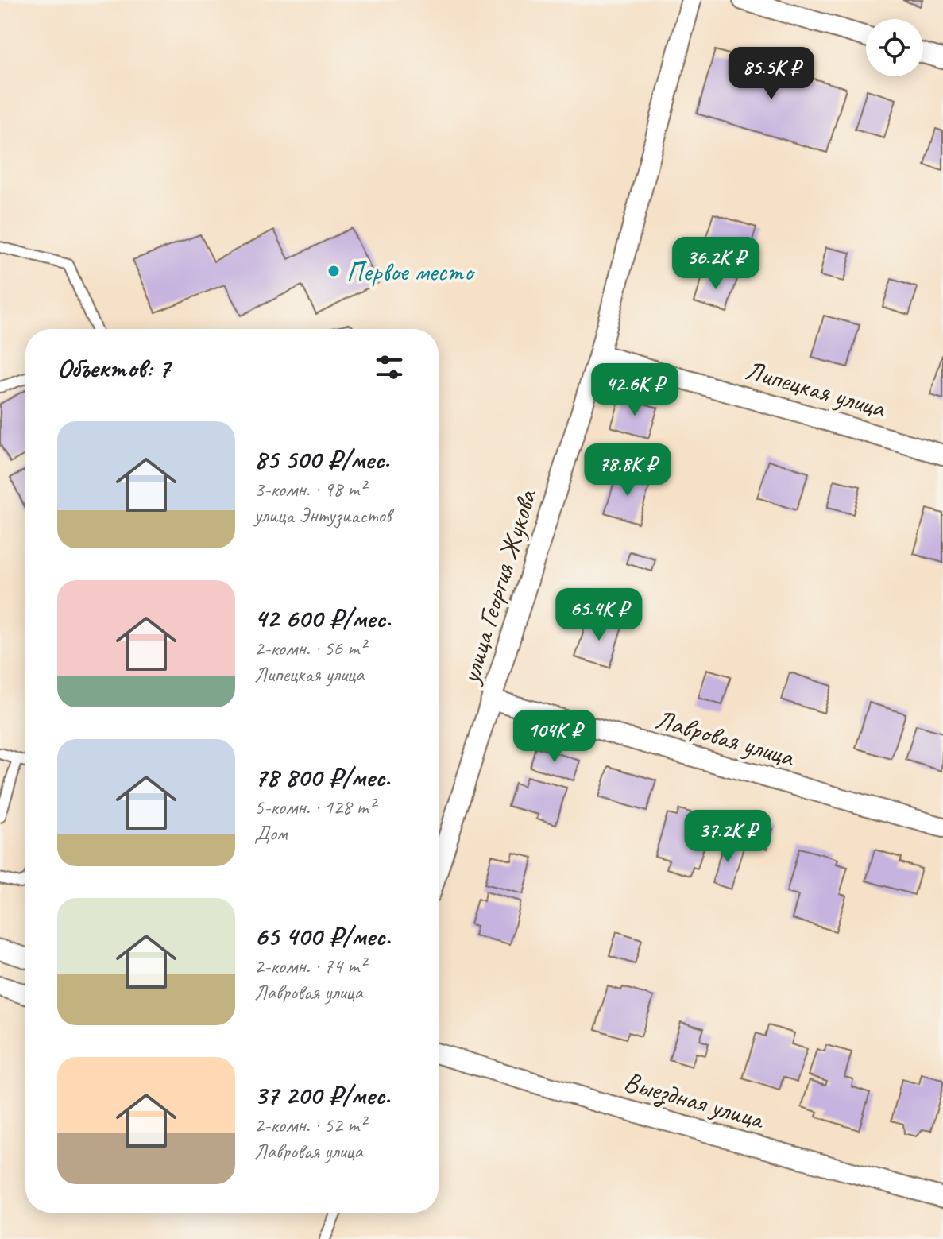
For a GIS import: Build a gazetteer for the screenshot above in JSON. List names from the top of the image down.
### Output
{
  "streets": {
    "street": [
      "Липецкая улица",
      "улица Георгия Жукова",
      "Лавровая улица",
      "Выездная улица"
    ]
  },
  "crossings": [
    ["Липецкая улица", "улица Георгия Жукова"],
    ["улица Георгия Жукова", "Лавровая улица"]
  ],
  "places": ["Первое место"],
  "page": {
    "price": [
      "85.5K ₽",
      "36.2K ₽",
      "42.6K ₽",
      "78.8K ₽",
      "65.4K ₽",
      "104K ₽",
      "37.2K ₽"
    ],
    "heading": "Объектов: 7",
    "list": [
      {
        "name": "85 500 ₽/мес.",
        "note": "3-комн. · 98 m² · улица Энтузиастов"
      },
      {
        "name": "42 600 ₽/мес.",
        "note": "2-комн. · 56 m² · Липецкая улица"
      },
      {
        "name": "78 800 ₽/мес.",
        "note": "5-комн. · 128 m² · Дом"
      },
      {
        "name": "65 400 ₽/мес.",
        "note": "2-комн. · 74 m² · Лавровая улица"
      },
      {
        "name": "37 200 ₽/мес.",
        "note": "2-комн. · 52 m² · Лавровая улица"
      }
    ]
  }
}
